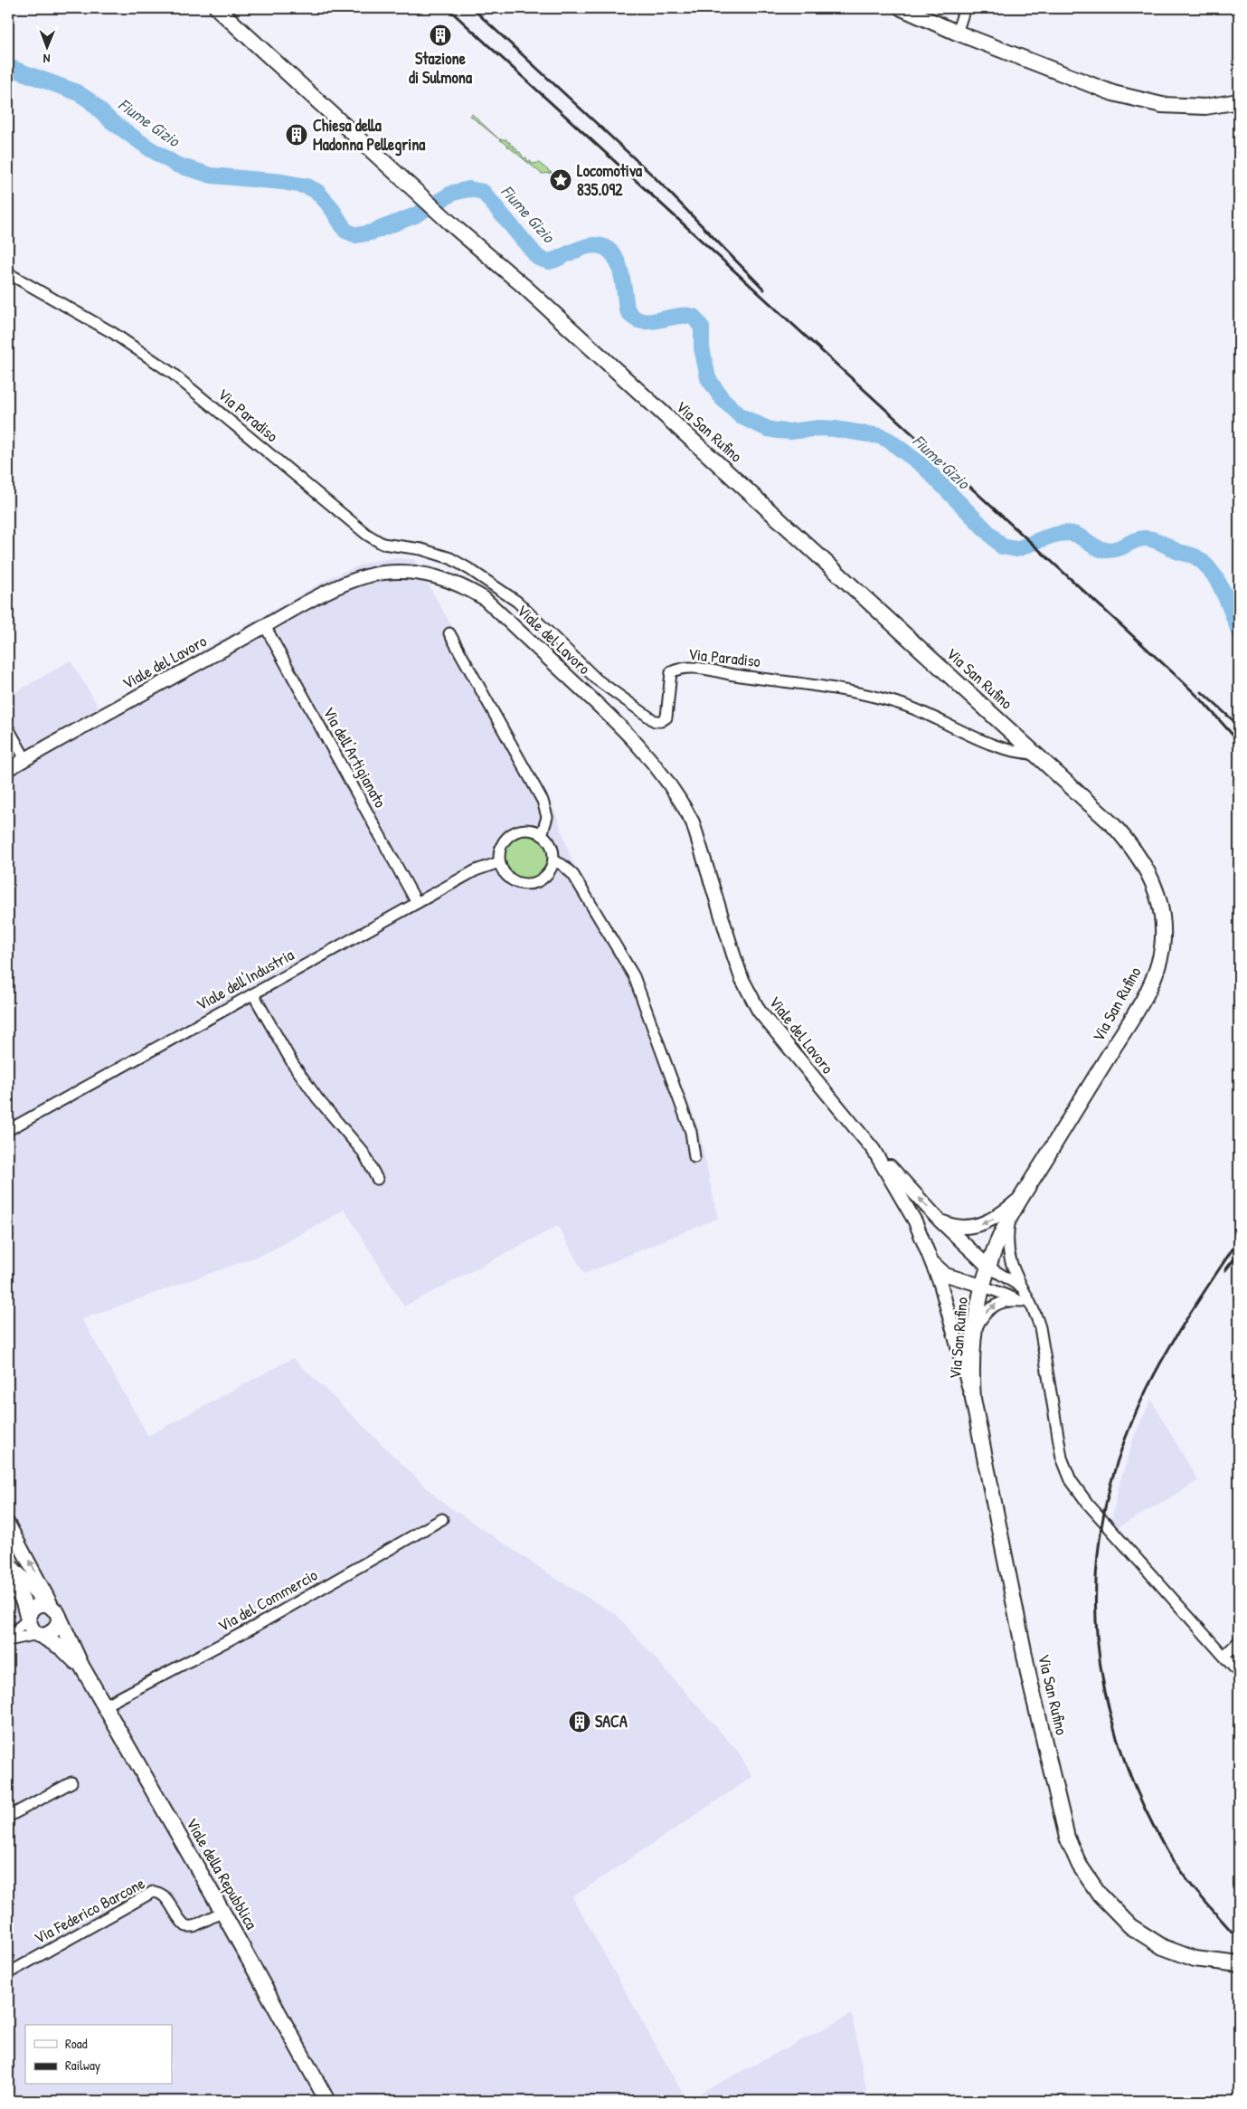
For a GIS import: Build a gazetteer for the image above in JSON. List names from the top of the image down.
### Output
{
  "streets": {
    "main road": ["Via San Rufino", "Viale della Repubblica"],
    "street": [
      "Via Paradiso",
      "Viale del Lavoro",
      "Via dell'Artigianato",
      "Viale dell'Industria",
      "Via del Commercio",
      "Via Federico Barcone"
    ]
  },
  "crossings": [
    ["Via Paradiso", "Via San Rufino"],
    ["Via San Rufino", "Viale del Lavoro"],
    ["Viale del Lavoro", "Via dell'Artigianato"],
    ["Via dell'Artigianato", "Viale dell'Industria"],
    ["Via del Commercio", "Viale della Repubblica"],
    ["Viale della Repubblica", "Via Federico Barcone"]
  ],
  "water": ["Fiume Gizio"],
  "places": {
    "building": ["Stazione di Sulmona", "Chiesa della Madonna Pellegrina", "SACA"],
    "place": ["Locomotiva 835.092"]
  },
  "legend": ["Road", "Railway"],
  "north": "bottom"
}
